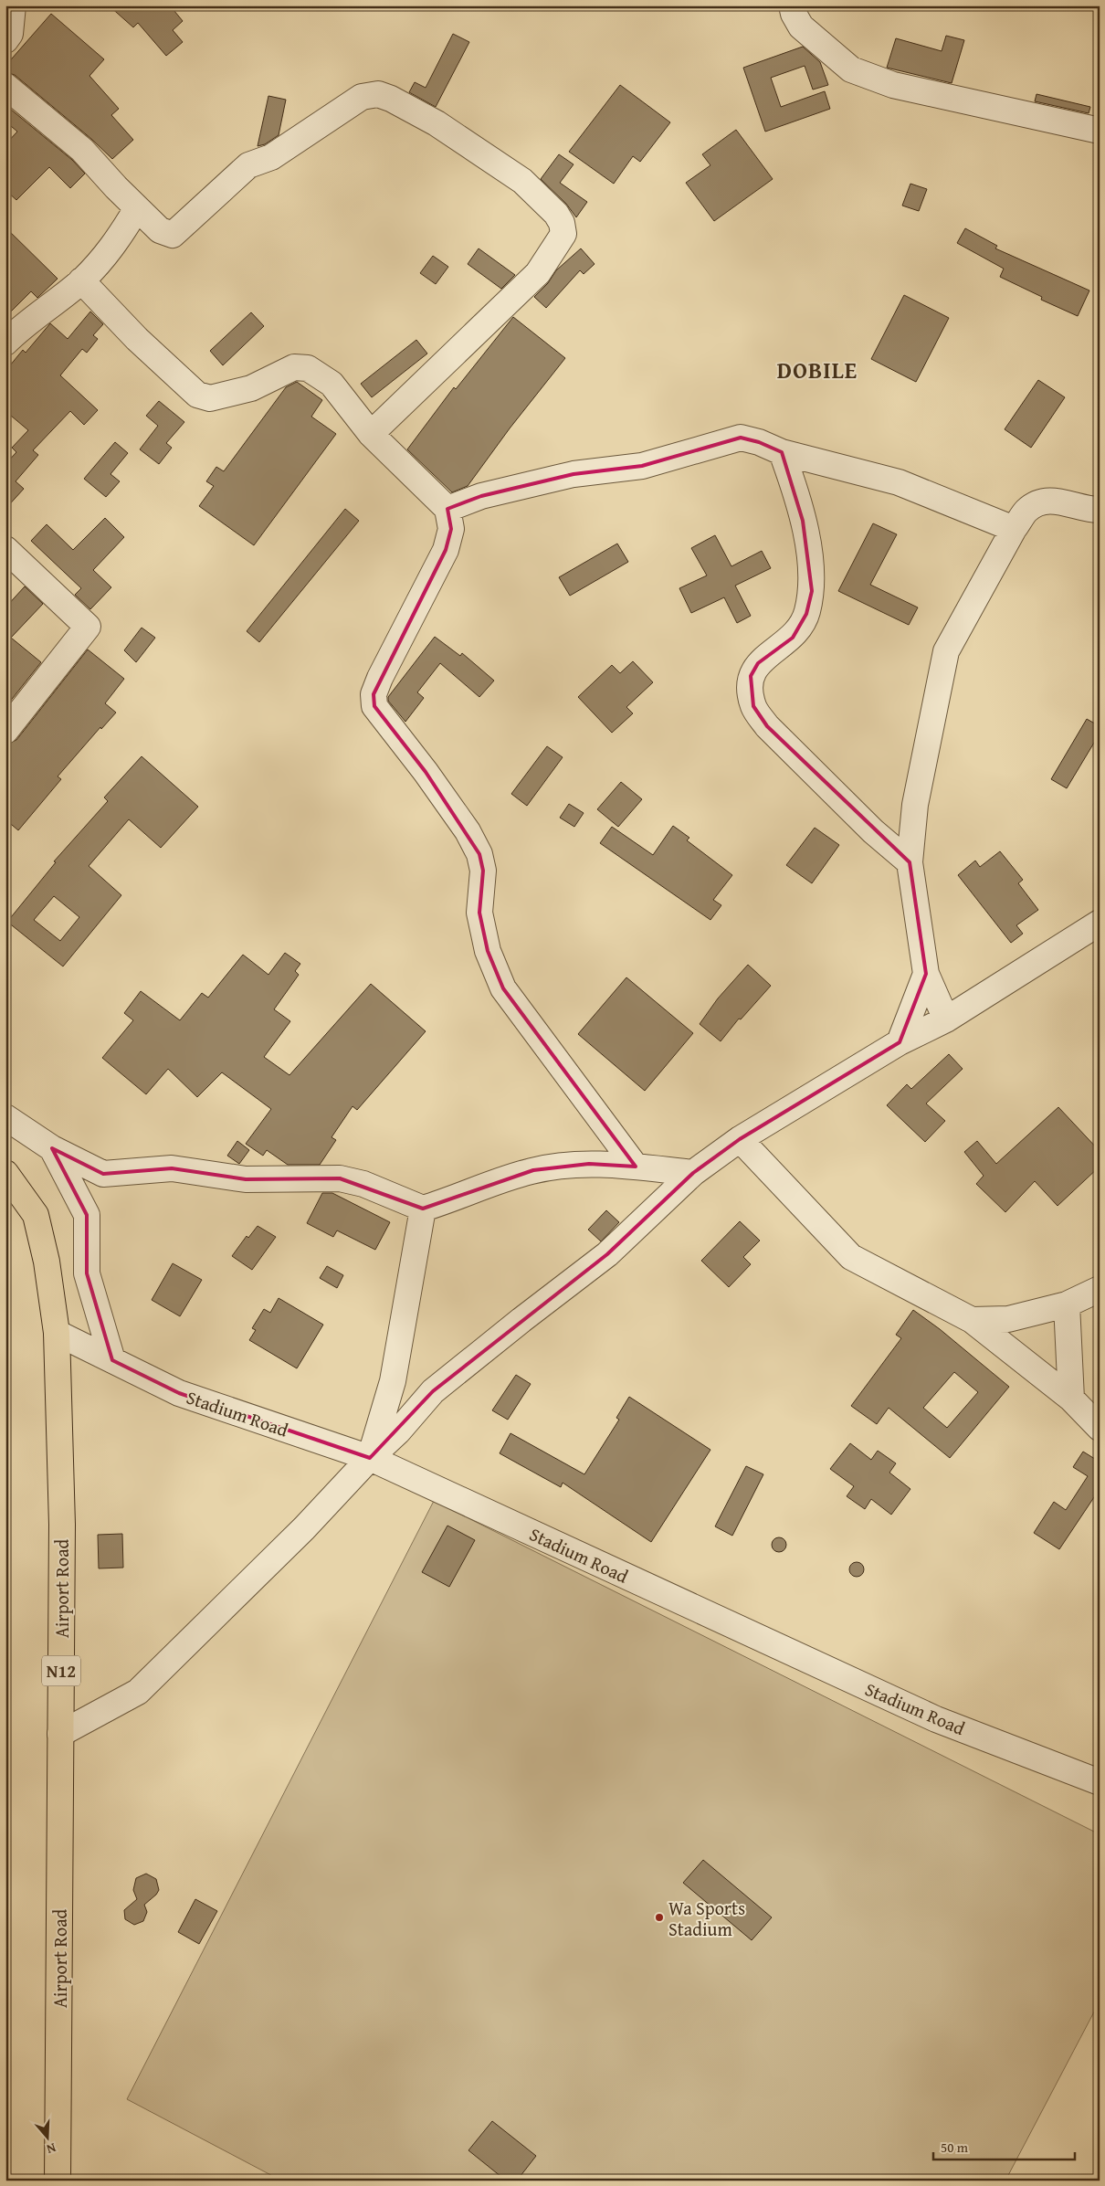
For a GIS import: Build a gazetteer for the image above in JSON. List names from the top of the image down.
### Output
{
  "streets": {
    "highway": ["Airport Road", "N12"],
    "street": ["Stadium Road"]
  },
  "crossings": [
    ["Stadium Road", "Airport Road"]
  ],
  "districts": ["DOBILE"],
  "places": ["Wa Sports Stadium"],
  "scale_bar": "50 m",
  "north": "bottom"
}
